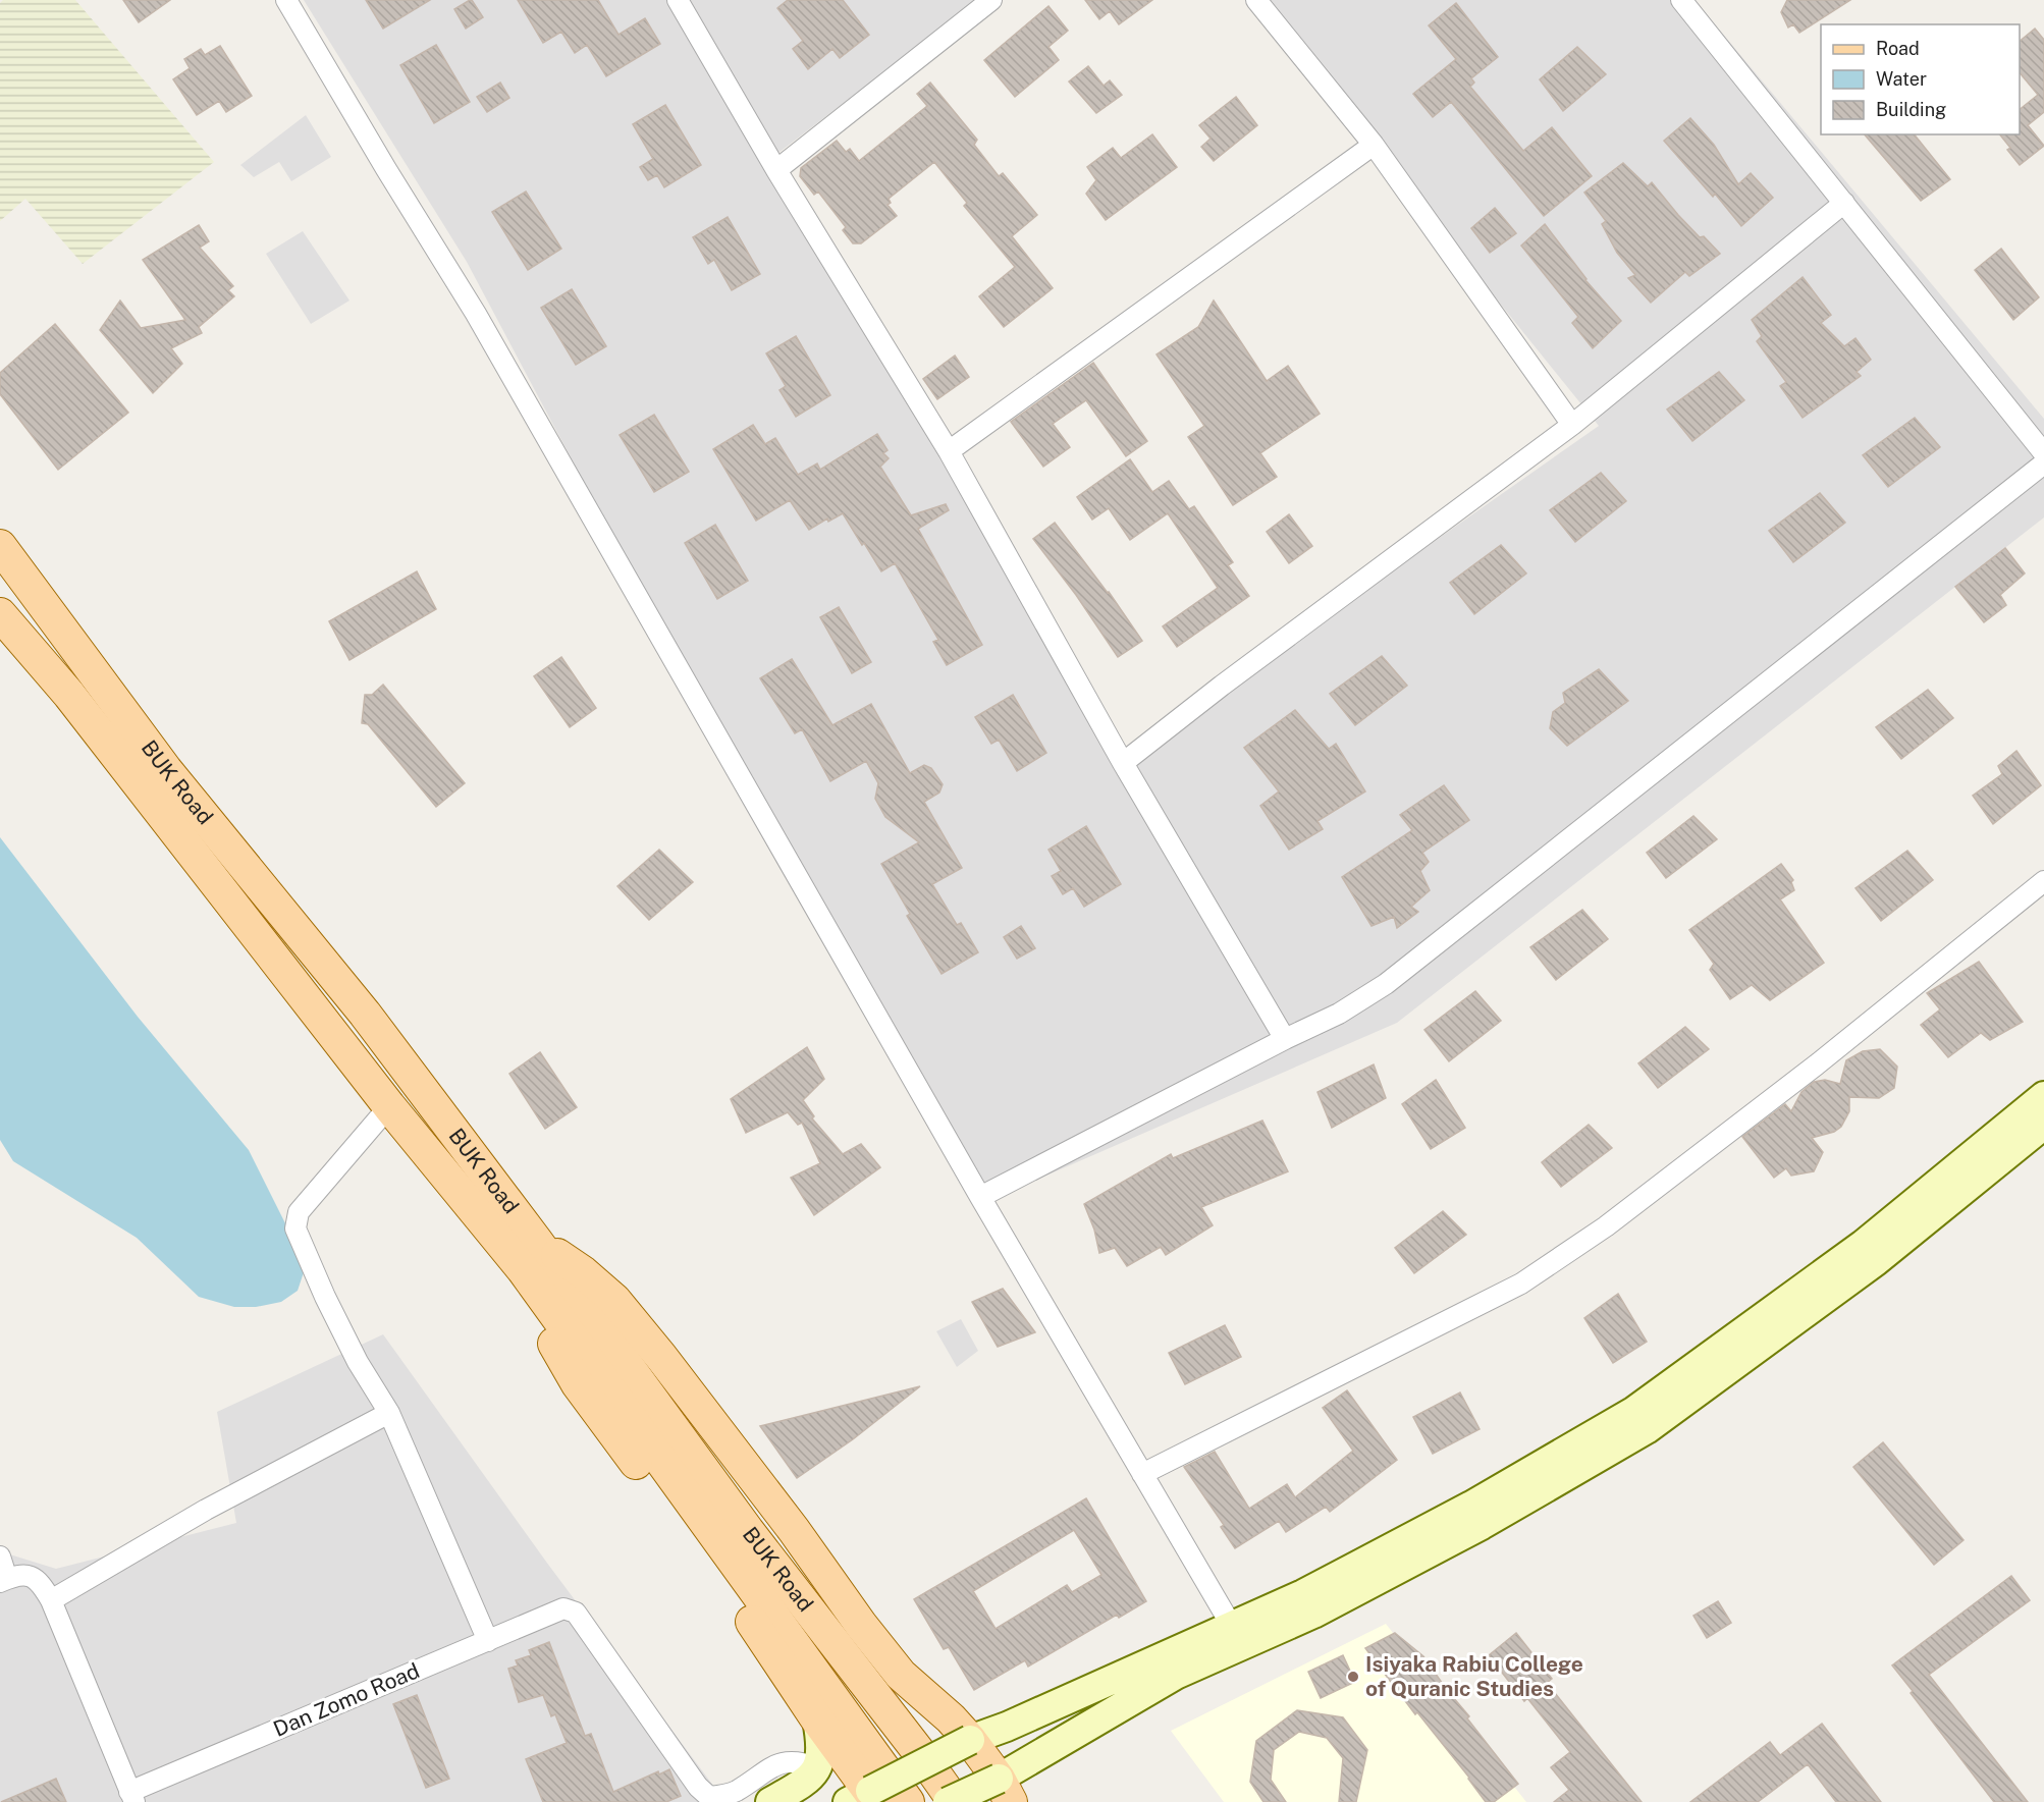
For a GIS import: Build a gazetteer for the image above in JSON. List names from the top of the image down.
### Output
{
  "streets": {
    "main road": ["BUK Road"],
    "street": ["Dan Zomo Road"]
  },
  "places": ["Isiyaka Rabiu College of Quranic Studies"],
  "legend": ["Road", "Water", "Building"]
}
